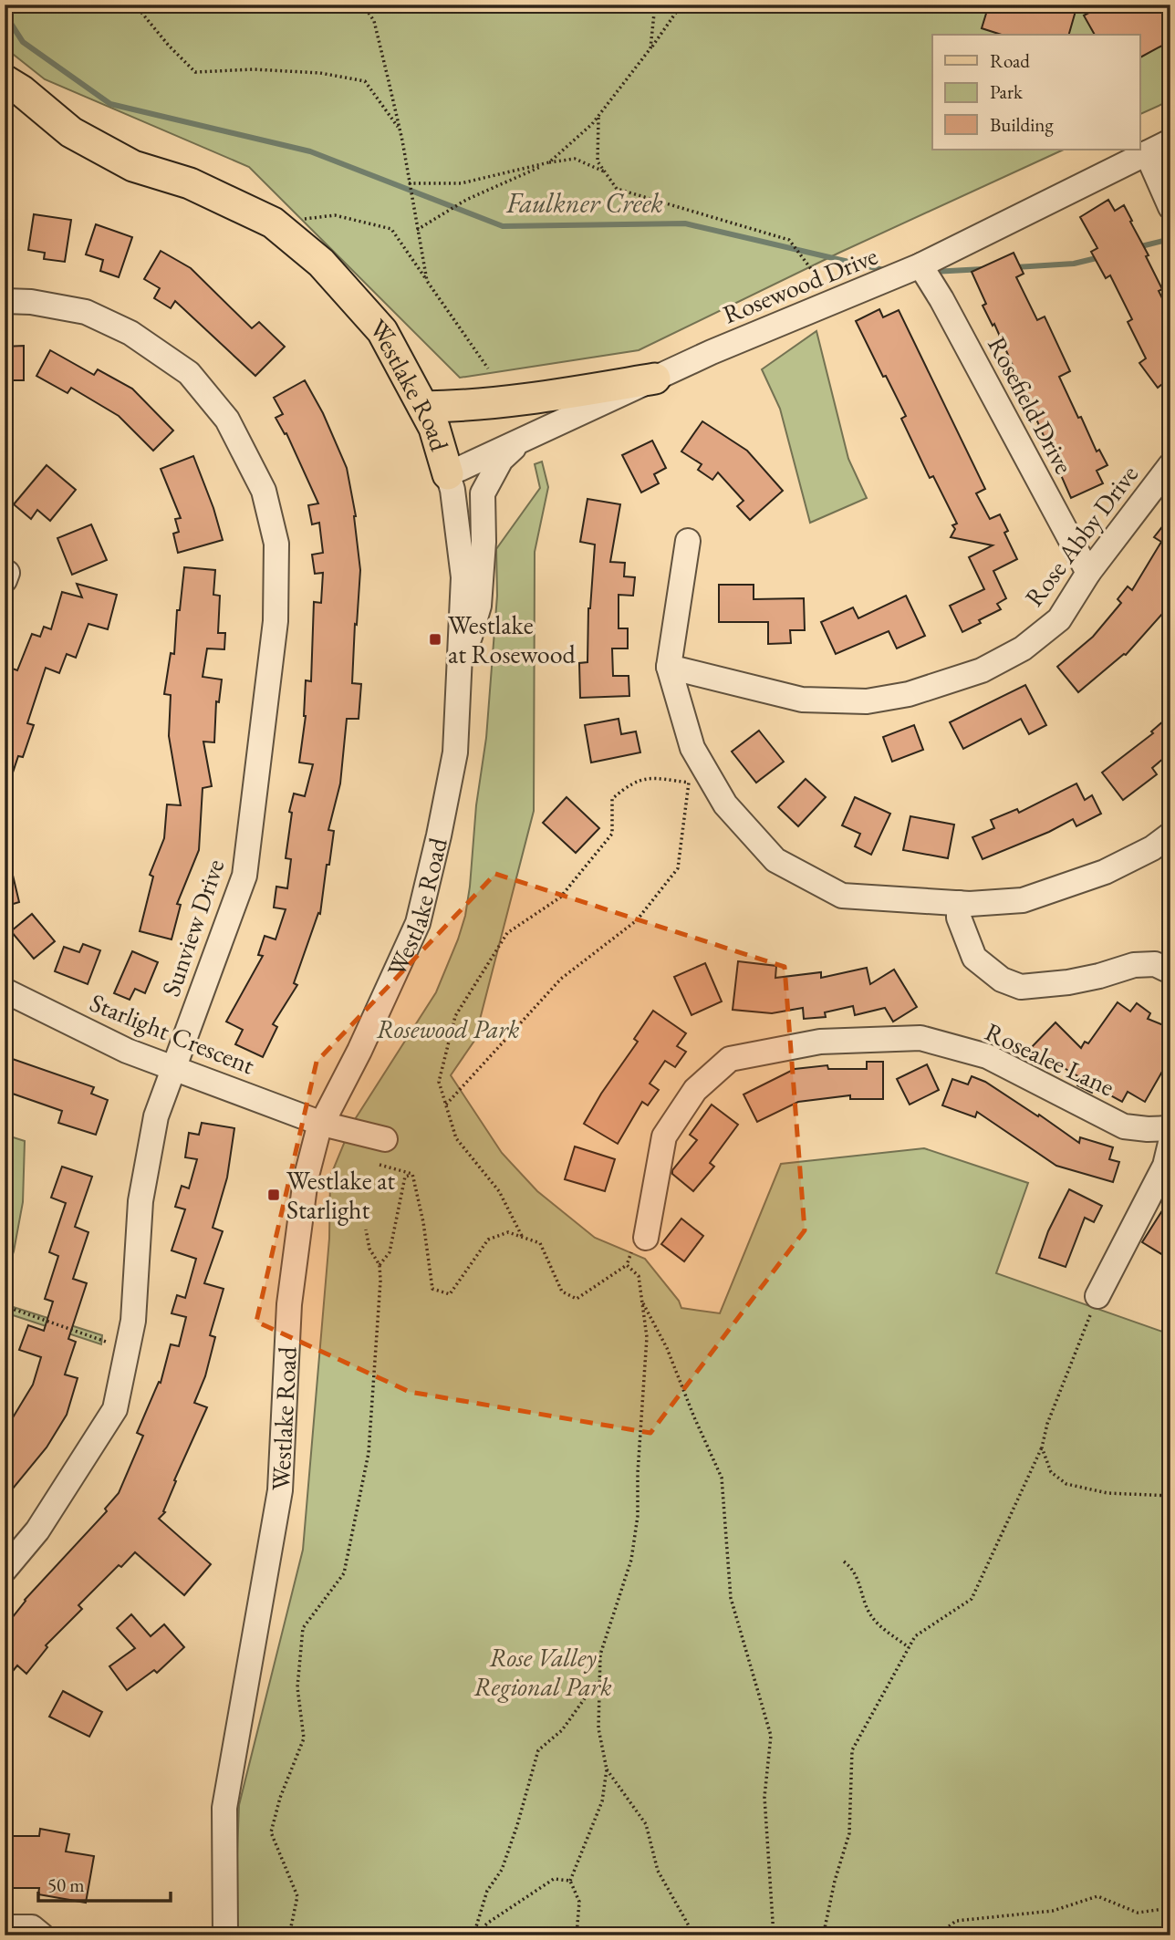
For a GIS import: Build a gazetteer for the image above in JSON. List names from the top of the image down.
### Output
{
  "streets": {
    "main road": ["Westlake Road"],
    "street": [
      "Rosewood Drive",
      "Rosefield Drive",
      "Rose Abby Drive",
      "Sunview Drive",
      "Starlight Crescent",
      "Rosealee Lane"
    ]
  },
  "crossings": [
    ["Rosewood Drive", "Westlake Road"],
    ["Rosewood Drive", "Rosefield Drive"],
    ["Westlake Road", "Starlight Crescent"],
    ["Rosefield Drive", "Rose Abby Drive"],
    ["Sunview Drive", "Starlight Crescent"]
  ],
  "water": ["Faulkner Creek"],
  "parks": ["Rosewood Park", "Rose Valley Regional Park"],
  "places": {
    "transit": ["Westlake at Rosewood", "Westlake at Starlight"]
  },
  "legend": ["Road", "Park", "Building"],
  "scale_bar": "50 m"
}
